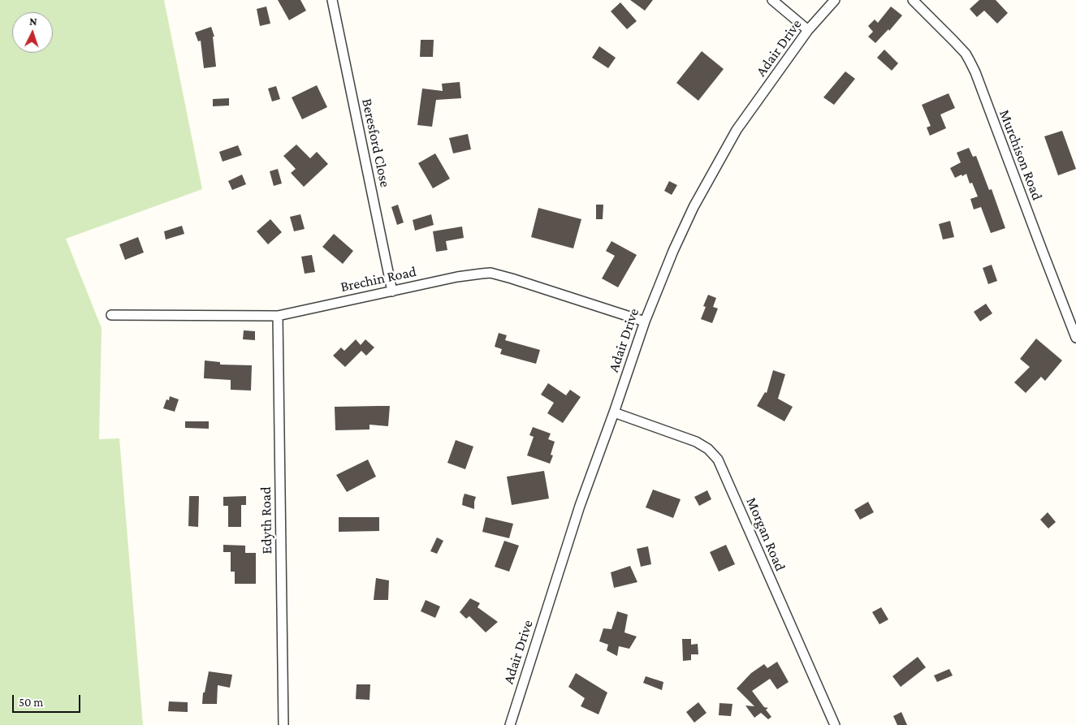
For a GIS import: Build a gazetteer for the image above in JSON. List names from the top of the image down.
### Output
{
  "streets": {
    "street": [
      "Adair Drive",
      "Beresford Close",
      "Murchison Road",
      "Brechin Road",
      "Edyth Road",
      "Morgan Road"
    ]
  },
  "crossings": [
    ["Adair Drive", "Brechin Road"],
    ["Adair Drive", "Morgan Road"],
    ["Beresford Close", "Brechin Road"],
    ["Brechin Road", "Edyth Road"]
  ],
  "scale_bar": "50 m",
  "north": "top"
}
